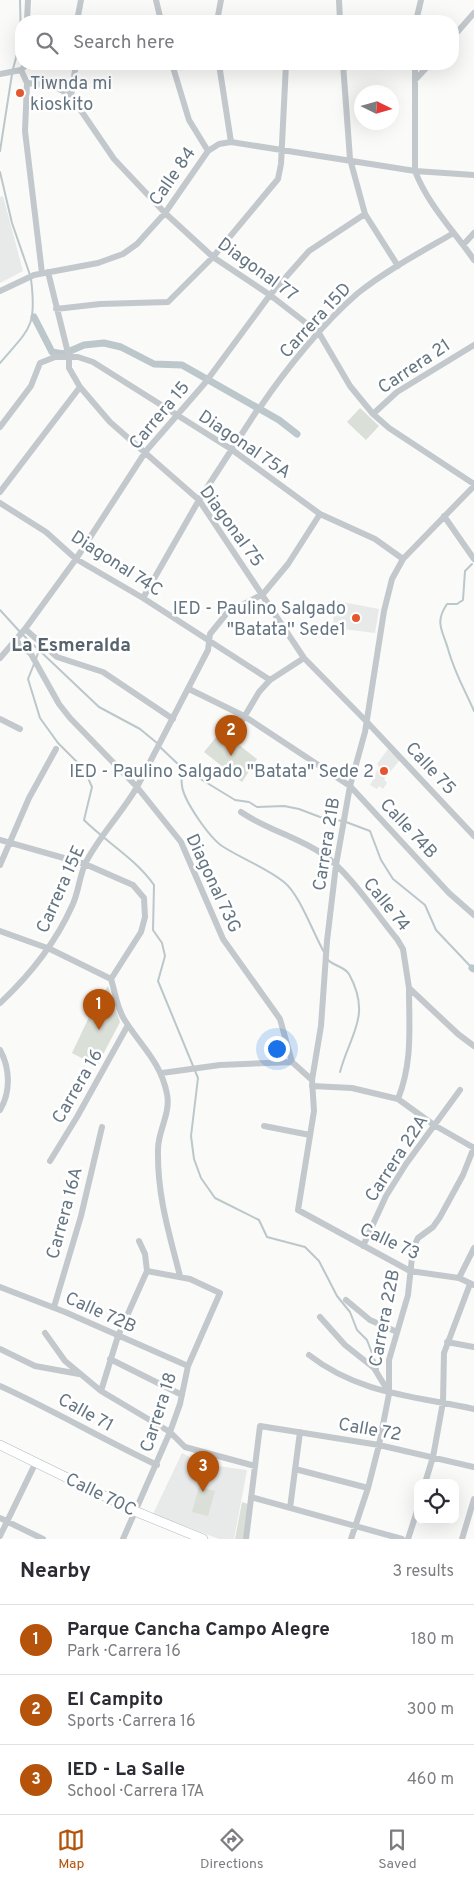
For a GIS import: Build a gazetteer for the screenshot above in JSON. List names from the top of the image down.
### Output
{
  "streets": {
    "street": [
      "Calle 84",
      "Diagonal 77",
      "Carrera 15D",
      "Carrera 21",
      "Carrera 15",
      "Diagonal 75A",
      "Diagonal 75",
      "Diagonal 74C",
      "Calle 75",
      "Calle 74B",
      "Carrera 21B",
      "Diagonal 73G",
      "Carrera 15E",
      "Calle 74",
      "Carrera 16",
      "Carrera 22A",
      "Carrera 16A",
      "Calle 73",
      "Calle 72B",
      "Carrera 22B",
      "Calle 71",
      "Carrera 18",
      "Calle 72",
      "Calle 70C"
    ]
  },
  "crossings": [
    ["Calle 84", "Diagonal 77"],
    ["Calle 84", "Diagonal 75"],
    ["Diagonal 77", "Carrera 15D"],
    ["Diagonal 77", "Carrera 21"],
    ["Diagonal 77", "Carrera 15"],
    ["Diagonal 77", "Carrera 21B"],
    ["Carrera 15", "Diagonal 75A"],
    ["Carrera 15", "Diagonal 75"],
    ["Carrera 15", "Diagonal 74C"],
    ["Carrera 15", "Diagonal 73G"],
    ["Diagonal 75A", "Diagonal 75"],
    ["Diagonal 75A", "Carrera 21B"],
    ["Diagonal 75A", "Carrera 15E"],
    ["Diagonal 75", "Calle 75"],
    ["Diagonal 75", "Carrera 21B"],
    ["Diagonal 75", "Carrera 15E"],
    ["Diagonal 74C", "Carrera 15E"],
    ["Calle 75", "Carrera 21B"],
    ["Calle 74B", "Carrera 21B"],
    ["Calle 74B", "Carrera 15E"],
    ["Carrera 21B", "Calle 74"],
    ["Carrera 21B", "Calle 73"],
    ["Diagonal 73G", "Carrera 15E"],
    ["Carrera 22A", "Calle 73"],
    ["Carrera 16A", "Calle 72B"],
    ["Calle 73", "Carrera 22B"],
    ["Calle 72B", "Carrera 18"],
    ["Carrera 22B", "Calle 72"],
    ["Calle 71", "Carrera 18"],
    ["Carrera 18", "Calle 70C"]
  ],
  "districts": ["La Esmeralda"],
  "places": ["Tiwnda mi kioskito", "IED - Paulino Salgado \"Batata'' Sede1", "IED - Paulino Salgado \"Batata\" Sede 2"],
  "north": "right",
  "page": {
    "search": "Search here",
    "pins": ["2", "1", "3"],
    "heading": ["Nearby", "3 results"],
    "list": [
      {
        "mark": "1",
        "name": "Parque Cancha Campo Alegre",
        "note": "Park · Carrera 16",
        "value": "180 m"
      },
      {
        "mark": "2",
        "name": "El Campito",
        "note": "Sports · Carrera 16",
        "value": "300 m"
      },
      {
        "mark": "3",
        "name": "IED - La Salle",
        "note": "School · Carrera 17A",
        "value": "460 m"
      }
    ],
    "nav": ["Map", "Directions", "Saved"]
  }
}
